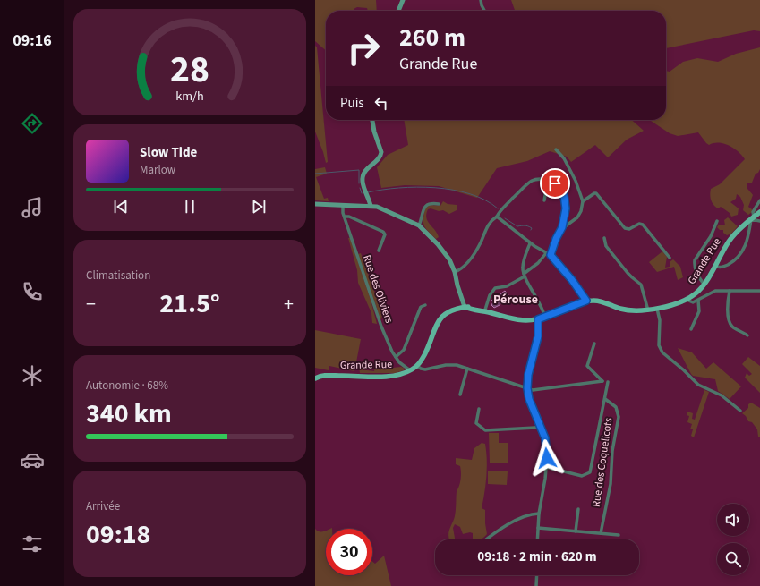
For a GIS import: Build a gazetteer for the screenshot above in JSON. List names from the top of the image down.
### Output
{
  "streets": {
    "main road": ["Grande Rue"],
    "street": ["Rue des Oliviers", "Rue des Coquelicots"]
  },
  "crossings": [
    ["Grande Rue", "Rue des Oliviers"]
  ],
  "districts": ["Pérouse"],
  "page": {
    "tabs": "09:16",
    "turn": ["260 m", "Grande Rue"],
    "then": "Puis",
    "song": ["Slow Tide", "Marlow"],
    "tile": [
      "Climatisation",
      ["Autonomie · 68%", "340 km"],
      ["Arrivée", "09:18"]
    ],
    "heat": ["−", "21.5°", "+"],
    "limit": "30",
    "trip": "09:18 · 2 min · 620 m",
    "gauge": ["28", "km/h"]
  }
}
